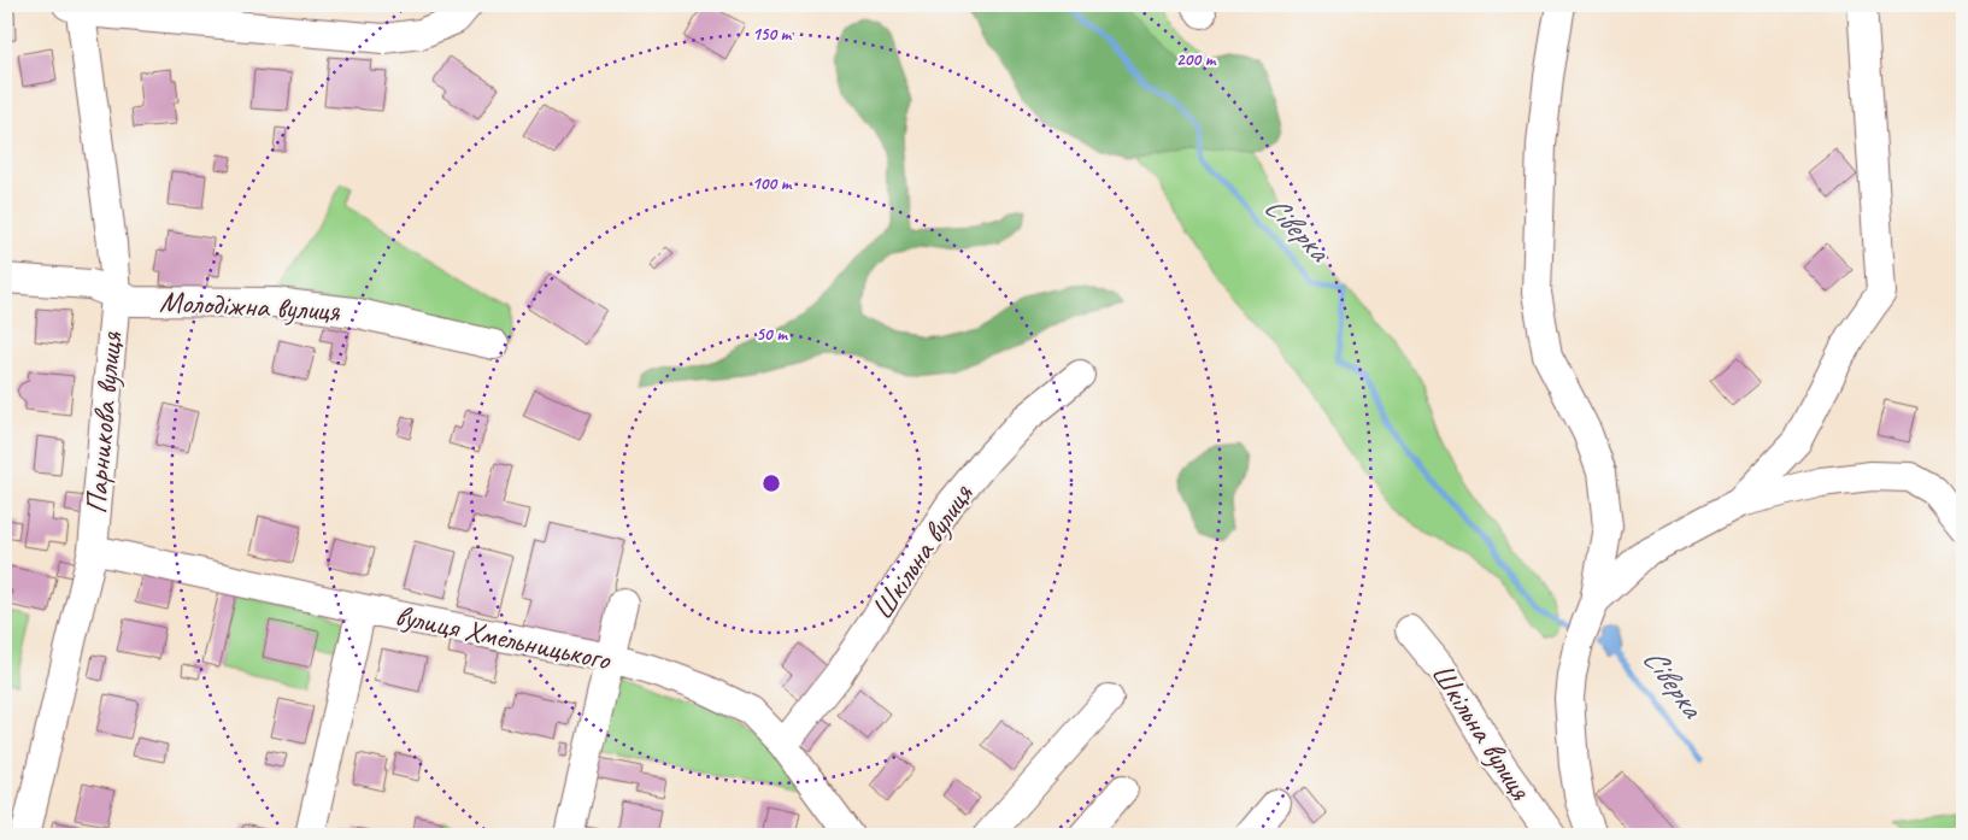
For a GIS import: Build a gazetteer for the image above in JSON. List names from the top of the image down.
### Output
{
  "streets": {
    "street": [
      "Молодіжна вулиця",
      "Парникова вулиця",
      "Шкільна вулиця",
      "вулиця Хмельницького"
    ]
  },
  "crossings": [
    ["Молодіжна вулиця", "Парникова вулиця"],
    ["Парникова вулиця", "вулиця Хмельницького"],
    ["Шкільна вулиця", "вулиця Хмельницького"]
  ],
  "water": ["Сіверка"],
  "rings": [
    "150 m",
    "200 m",
    "100 m",
    "50 m"
  ]
}
